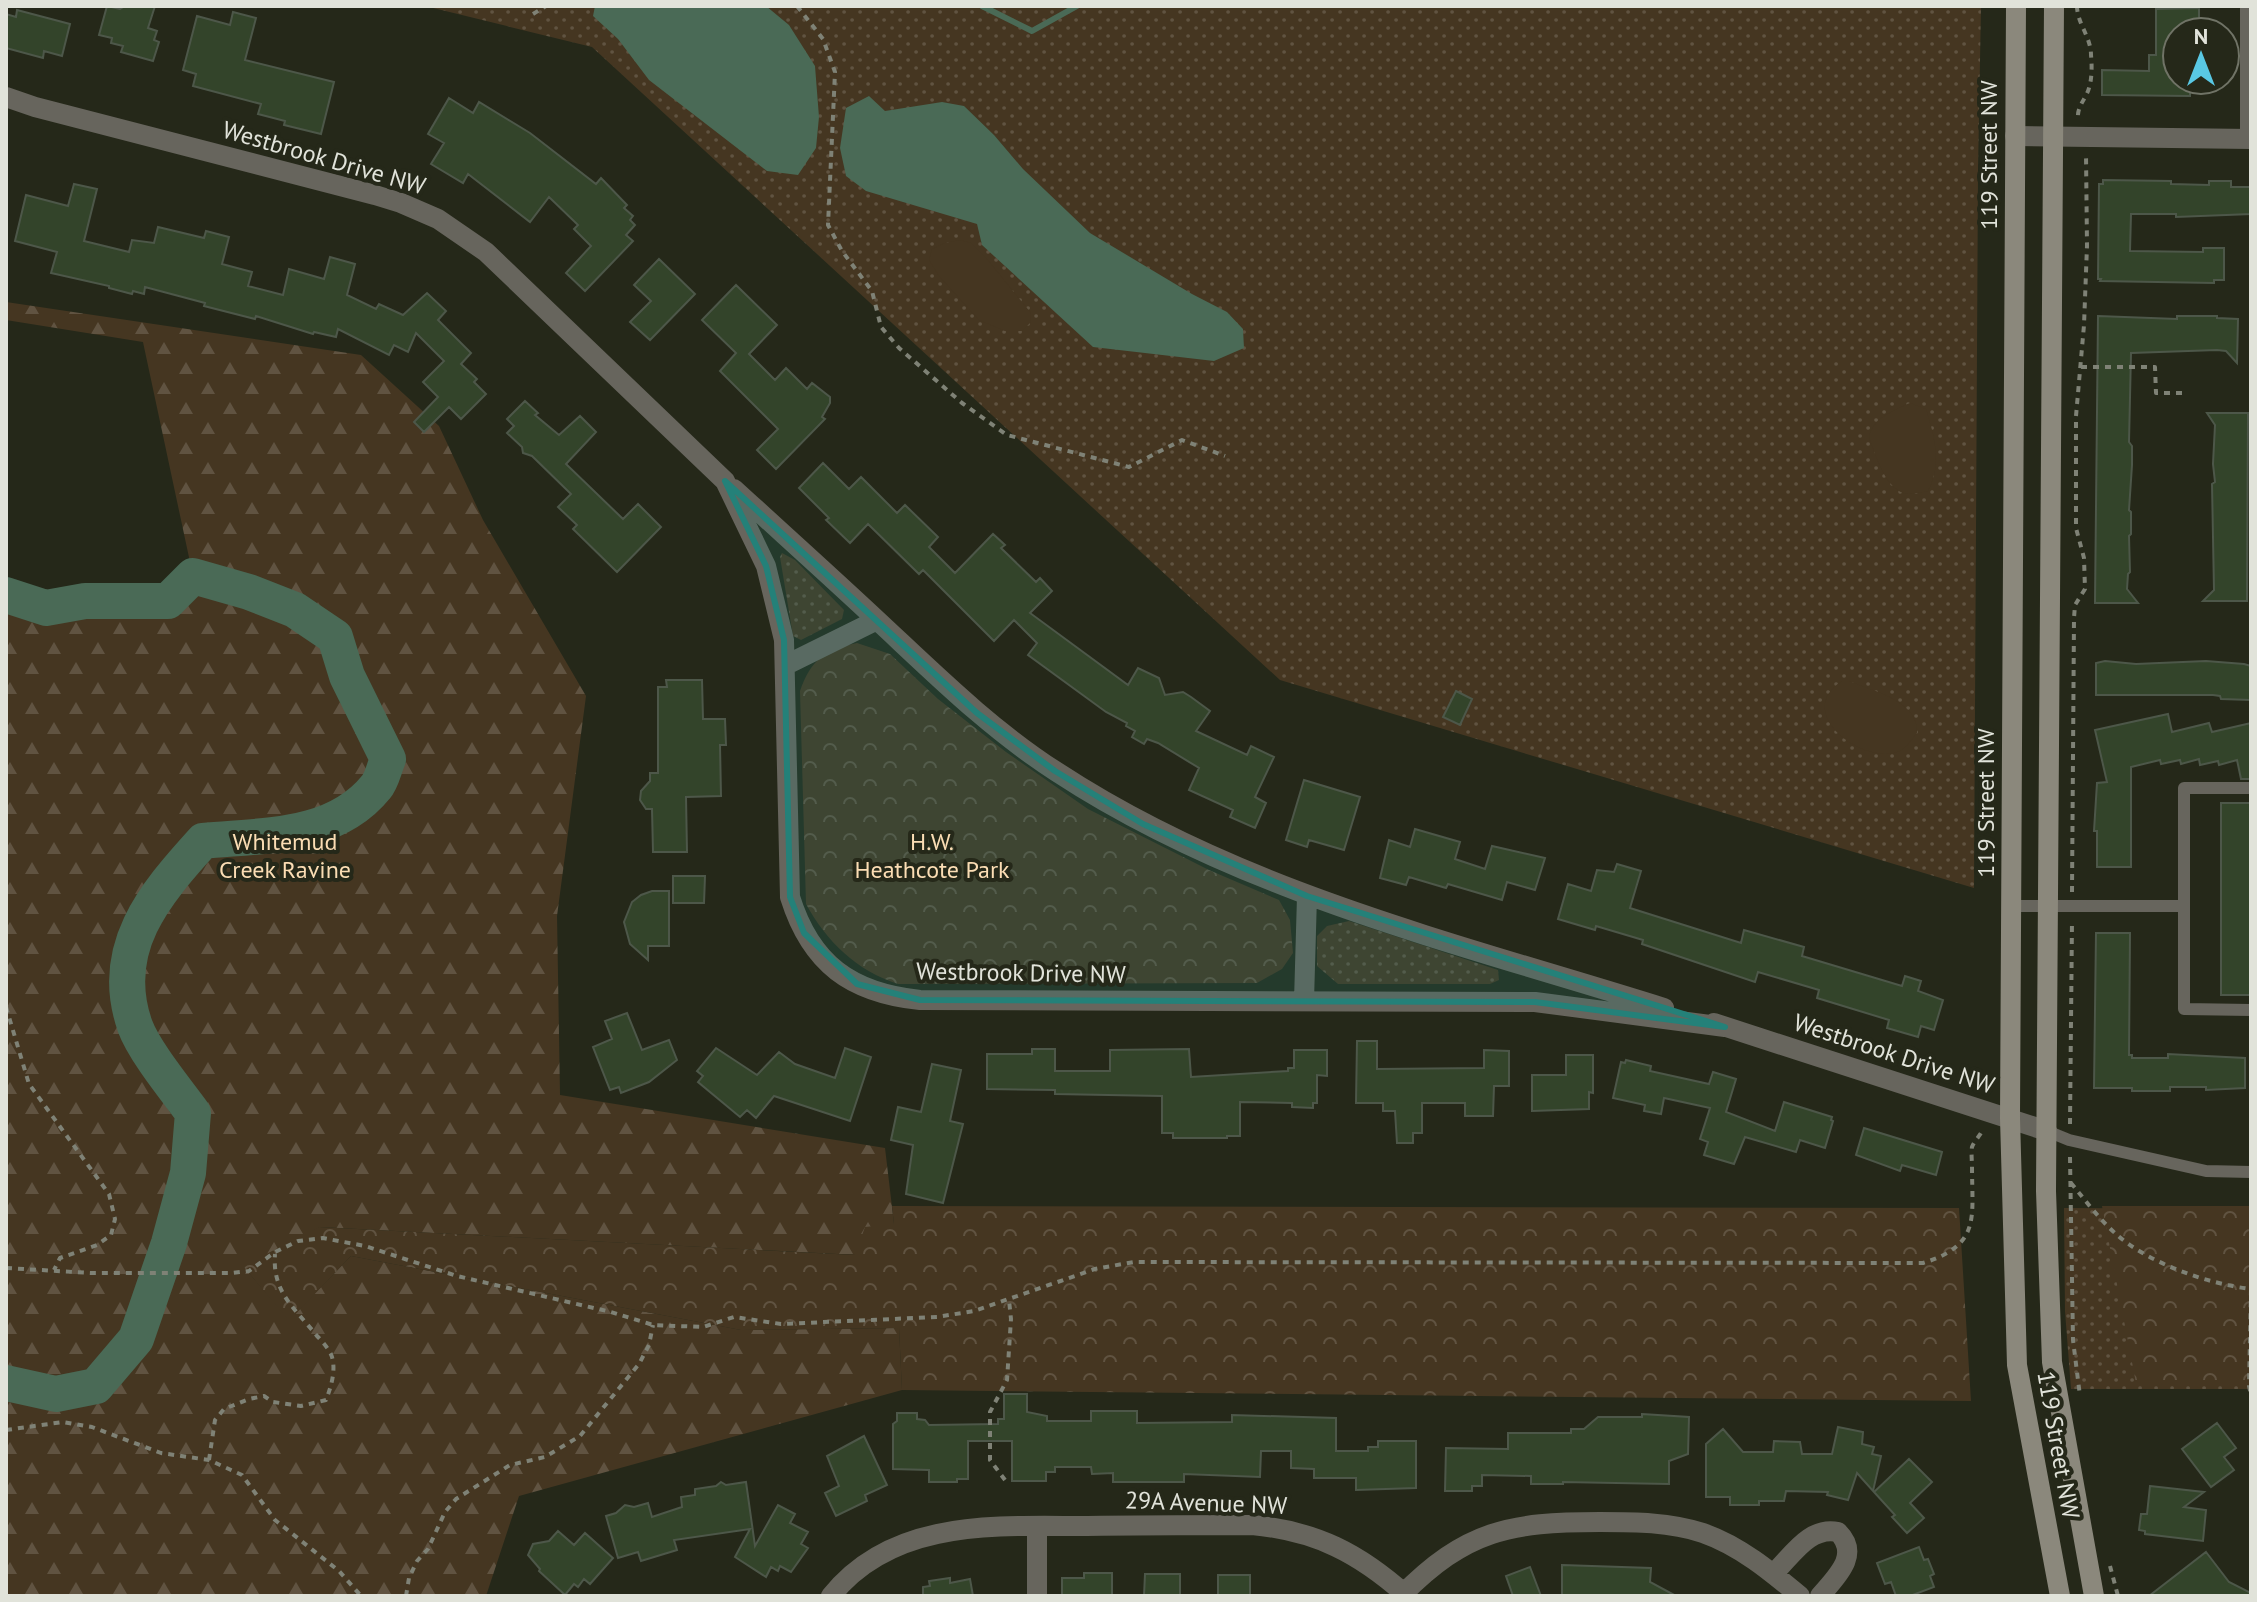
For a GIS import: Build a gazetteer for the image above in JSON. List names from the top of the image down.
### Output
{
  "streets": {
    "main road": ["119 Street NW"],
    "street": ["Westbrook Drive NW", "29A Avenue NW"]
  },
  "crossings": [
    ["119 Street NW", "Westbrook Drive NW"]
  ],
  "parks": ["Whitemud Creek Ravine", "H.W. Heathcote Park"],
  "north": "top"
}
